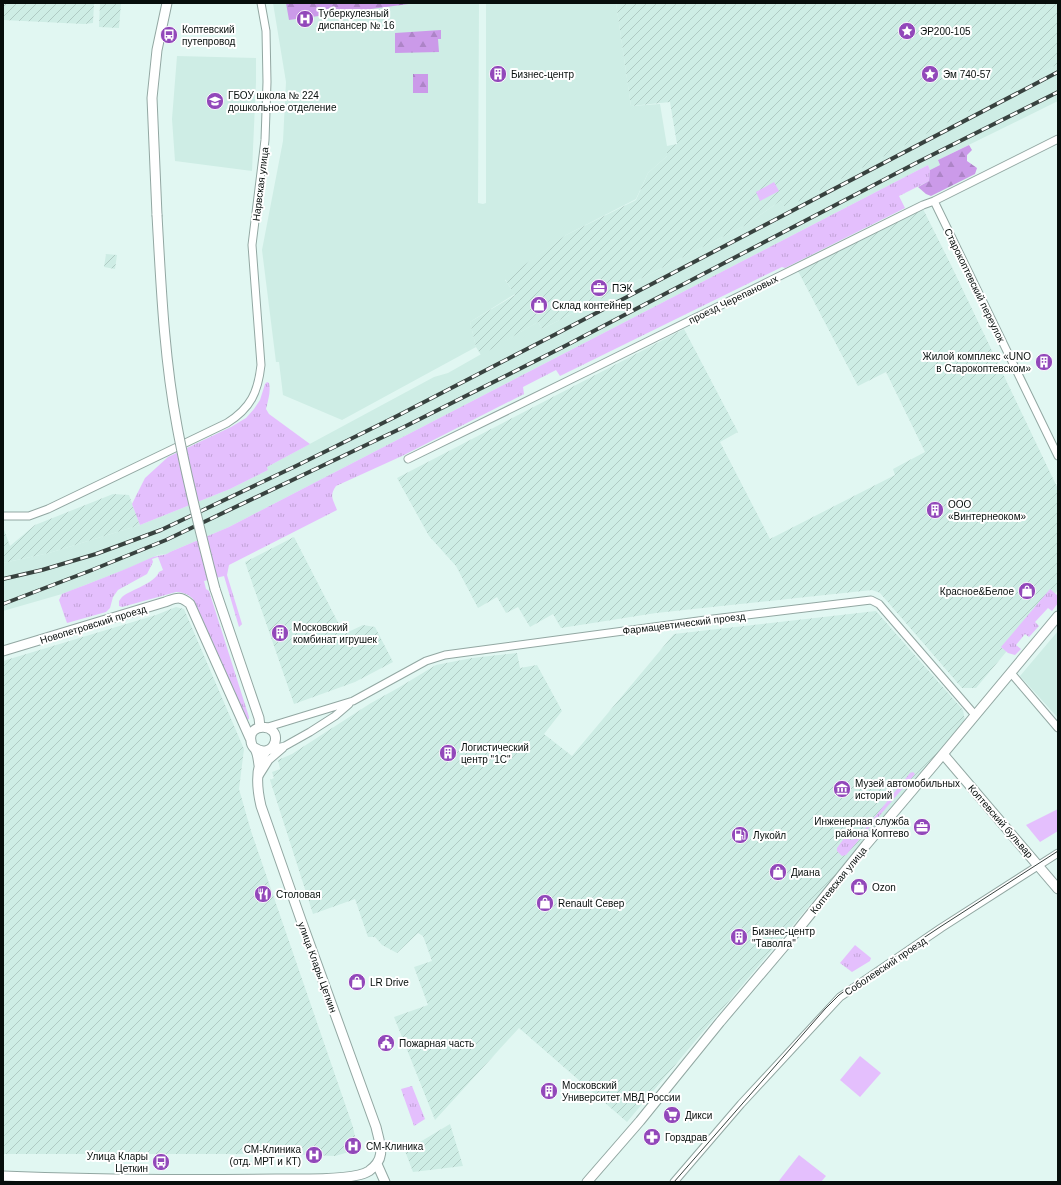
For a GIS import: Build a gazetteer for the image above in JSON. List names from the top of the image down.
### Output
{
  "streets": {
    "street": [
      "Нарвская улица",
      "Старокоптевский переулок",
      "проезд Черепановых",
      "Фармацевтический проезд",
      "Новопетровский проезд",
      "Коптевский бульвар",
      "Коптевская улица",
      "Соболевский проезд",
      "улица Клары Цеткин"
    ]
  },
  "crossings": [
    ["Старокоптевский переулок", "проезд Черепановых"],
    ["Фармацевтический проезд", "Новопетровский проезд"],
    ["Фармацевтический проезд", "Коптевская улица"],
    ["Фармацевтический проезд", "улица Клары Цеткин"],
    ["Новопетровский проезд", "улица Клары Цеткин"],
    ["Коптевский бульвар", "Коптевская улица"],
    ["Коптевский бульвар", "Соболевский проезд"]
  ],
  "places": {
    "hospital": ["Туберкулезный диспансер № 16", "СМ-Клиника", "СМ-Клиника (отд. МРТ и КТ)"],
    "place": ["ЭР200-105", "Эм 740-57"],
    "bus stop": ["Коптевский путепровод", "Улица Клары Цеткин"],
    "building": [
      "Бизнес-центр",
      "Жилой комплекс «UNO в Старокоптевском»",
      "ООО «Винтернеоком»",
      "Московский комбинат игрушек",
      "Логистический центр \"1С\"",
      "Бизнес-центр \"Таволга\"",
      "Московский Университет МВД России"
    ],
    "school or university": ["ГБОУ школа № 224 дошкольное отделение"],
    "office": ["ПЭК", "Инженерная служба района Коптево"],
    "shop": [
      "Склад контейнер",
      "Красное&Белое",
      "Диана",
      "Ozon",
      "Renault Север",
      "LR Drive"
    ],
    "museum": ["Музей автомобильных историй"],
    "fuel station": ["Лукойл"],
    "restaurant": ["Столовая"],
    "public building": ["Пожарная часть"],
    "supermarket": ["Дикси"],
    "pharmacy": ["Горздрав"]
  }
}
